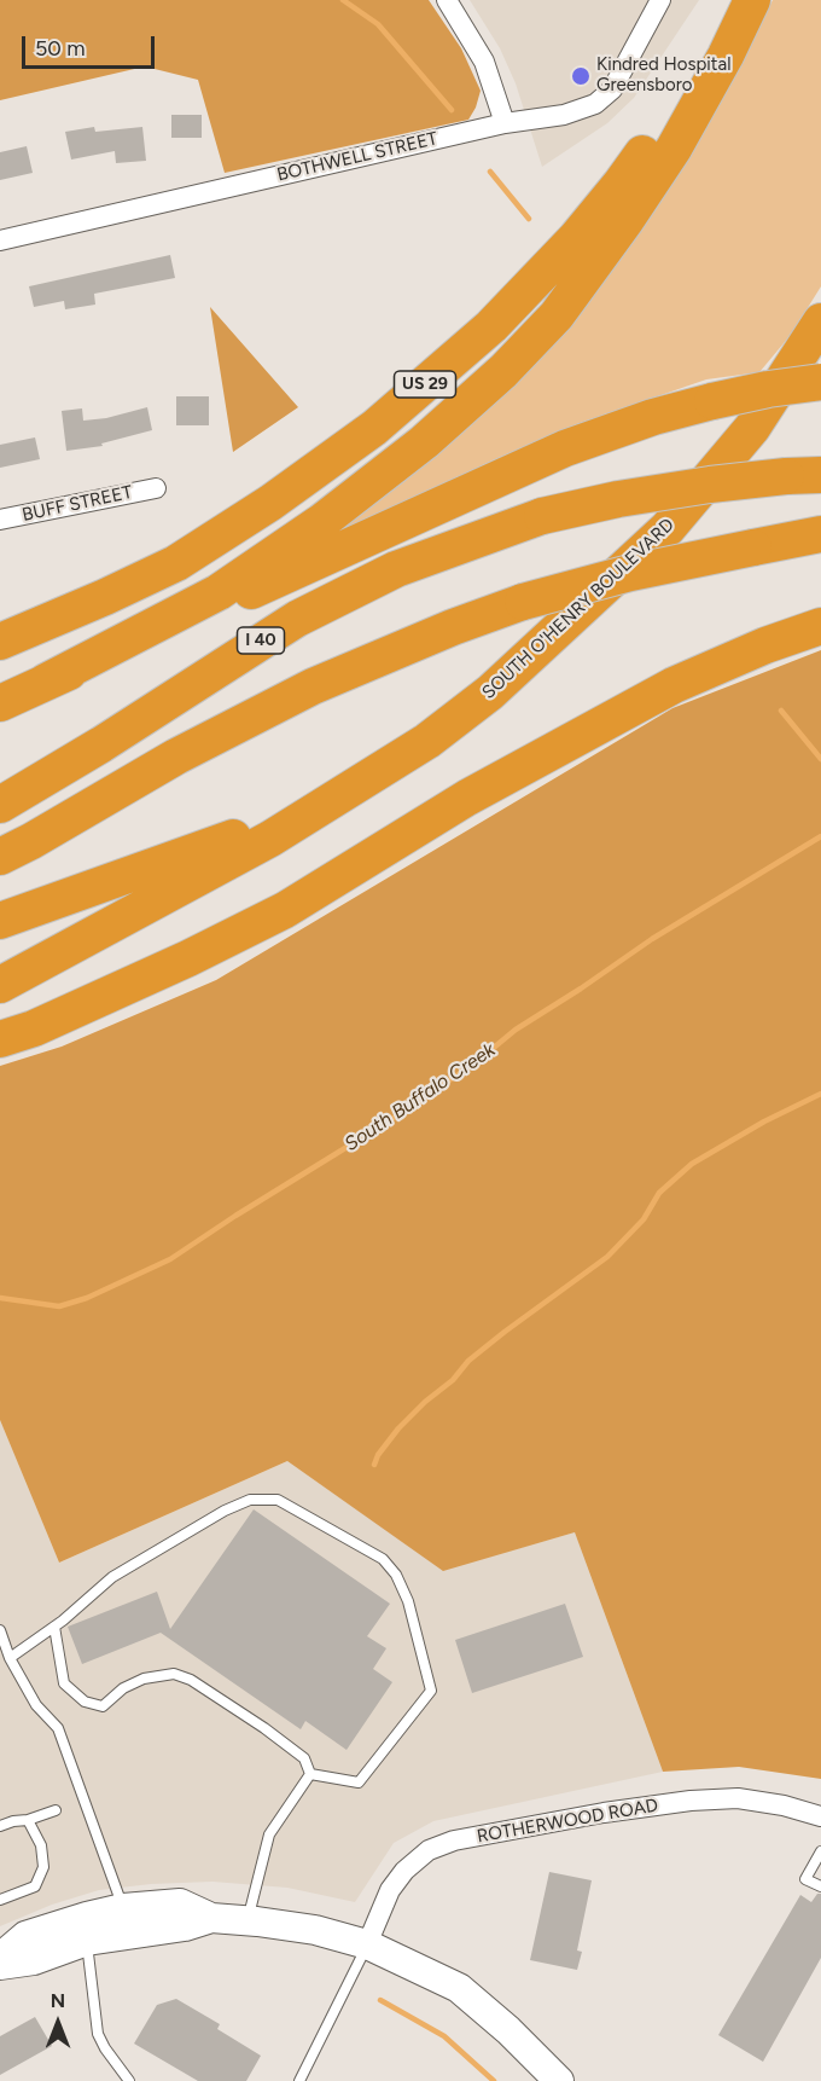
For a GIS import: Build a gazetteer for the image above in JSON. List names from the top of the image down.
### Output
{
  "streets": {
    "highway": ["US 29", "SOUTH O'HENRY BOULEVARD", "I 40"],
    "street": ["BOTHWELL STREET", "BUFF STREET", "ROTHERWOOD ROAD"]
  },
  "water": ["South Buffalo Creek"],
  "places": ["Kindred Hospital Greensboro"],
  "scale_bar": "50 m",
  "north": "top"
}
